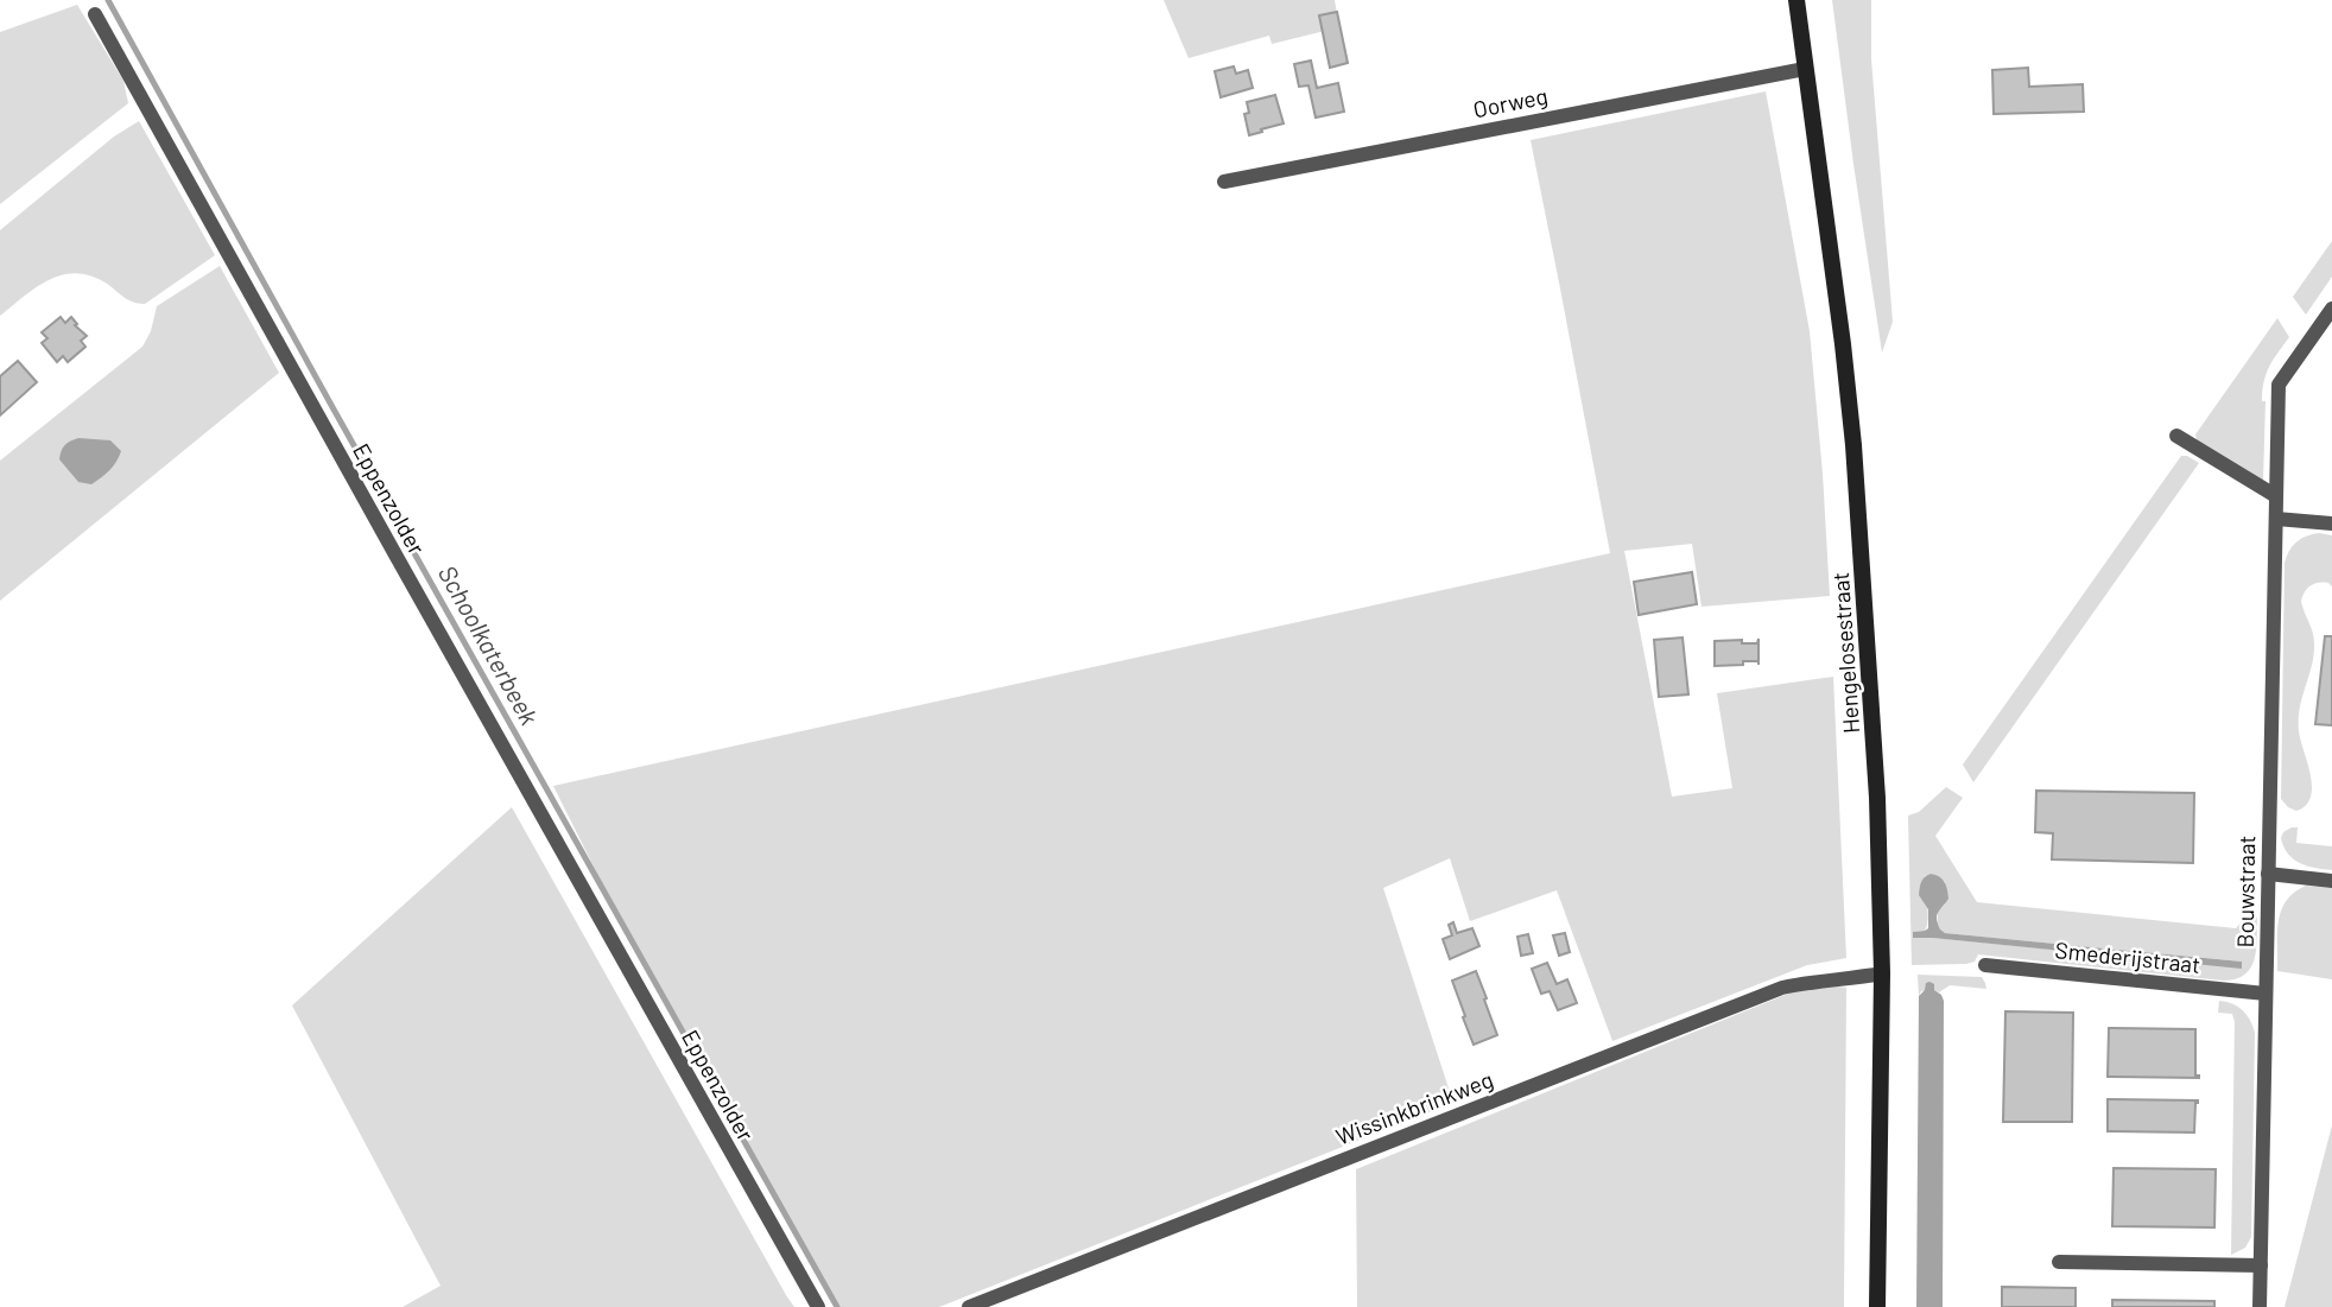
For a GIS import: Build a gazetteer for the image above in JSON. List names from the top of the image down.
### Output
{
  "streets": {
    "main road": ["Hengelosestraat"],
    "street": [
      "Oorweg",
      "Eppenzolder",
      "Bouwstraat",
      "Smederijstraat",
      "Wissinkbrinkweg"
    ]
  },
  "crossings": [
    ["Oorweg", "Hengelosestraat"],
    ["Hengelosestraat", "Wissinkbrinkweg"],
    ["Bouwstraat", "Smederijstraat"]
  ],
  "water": ["Schoolkaterbeek"]
}
